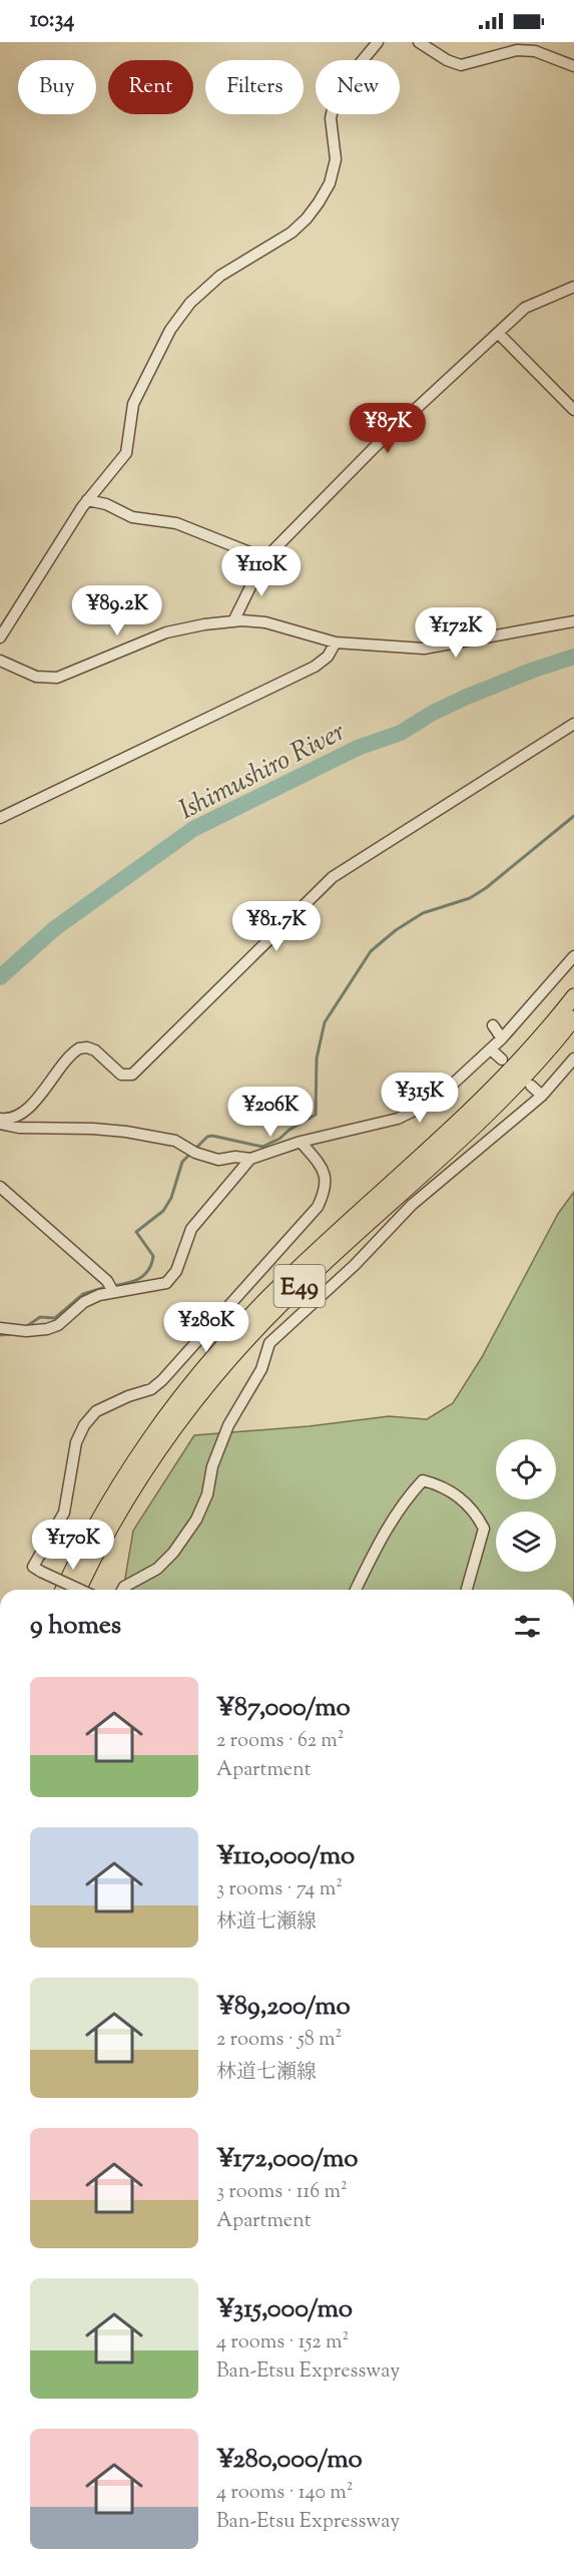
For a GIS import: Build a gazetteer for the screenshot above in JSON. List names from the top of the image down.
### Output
{
  "streets": {
    "highway": ["E49"]
  },
  "water": ["Ishimushiro River"],
  "page": {
    "status": "10:34",
    "chip": [
      "Buy",
      "Rent",
      "Filters",
      "New"
    ],
    "price": [
      "¥87K",
      "¥110K",
      "¥89.2K",
      "¥172K",
      "¥81.7K",
      "¥315K",
      "¥206K",
      "¥280K",
      "¥170K"
    ],
    "heading": "9 homes",
    "list": [
      {
        "name": "¥87,000/mo",
        "note": "2 rooms · 62 m² · Apartment"
      },
      {
        "name": "¥110,000/mo",
        "note": "3 rooms · 74 m² · 林道七瀬線"
      },
      {
        "name": "¥89,200/mo",
        "note": "2 rooms · 58 m² · 林道七瀬線"
      },
      {
        "name": "¥172,000/mo",
        "note": "3 rooms · 116 m² · Apartment"
      },
      {
        "name": "¥315,000/mo",
        "note": "4 rooms · 152 m² · Ban-Etsu Expressway"
      },
      {
        "name": "¥280,000/mo",
        "note": "4 rooms · 140 m² · Ban-Etsu Expressway"
      }
    ]
  }
}
